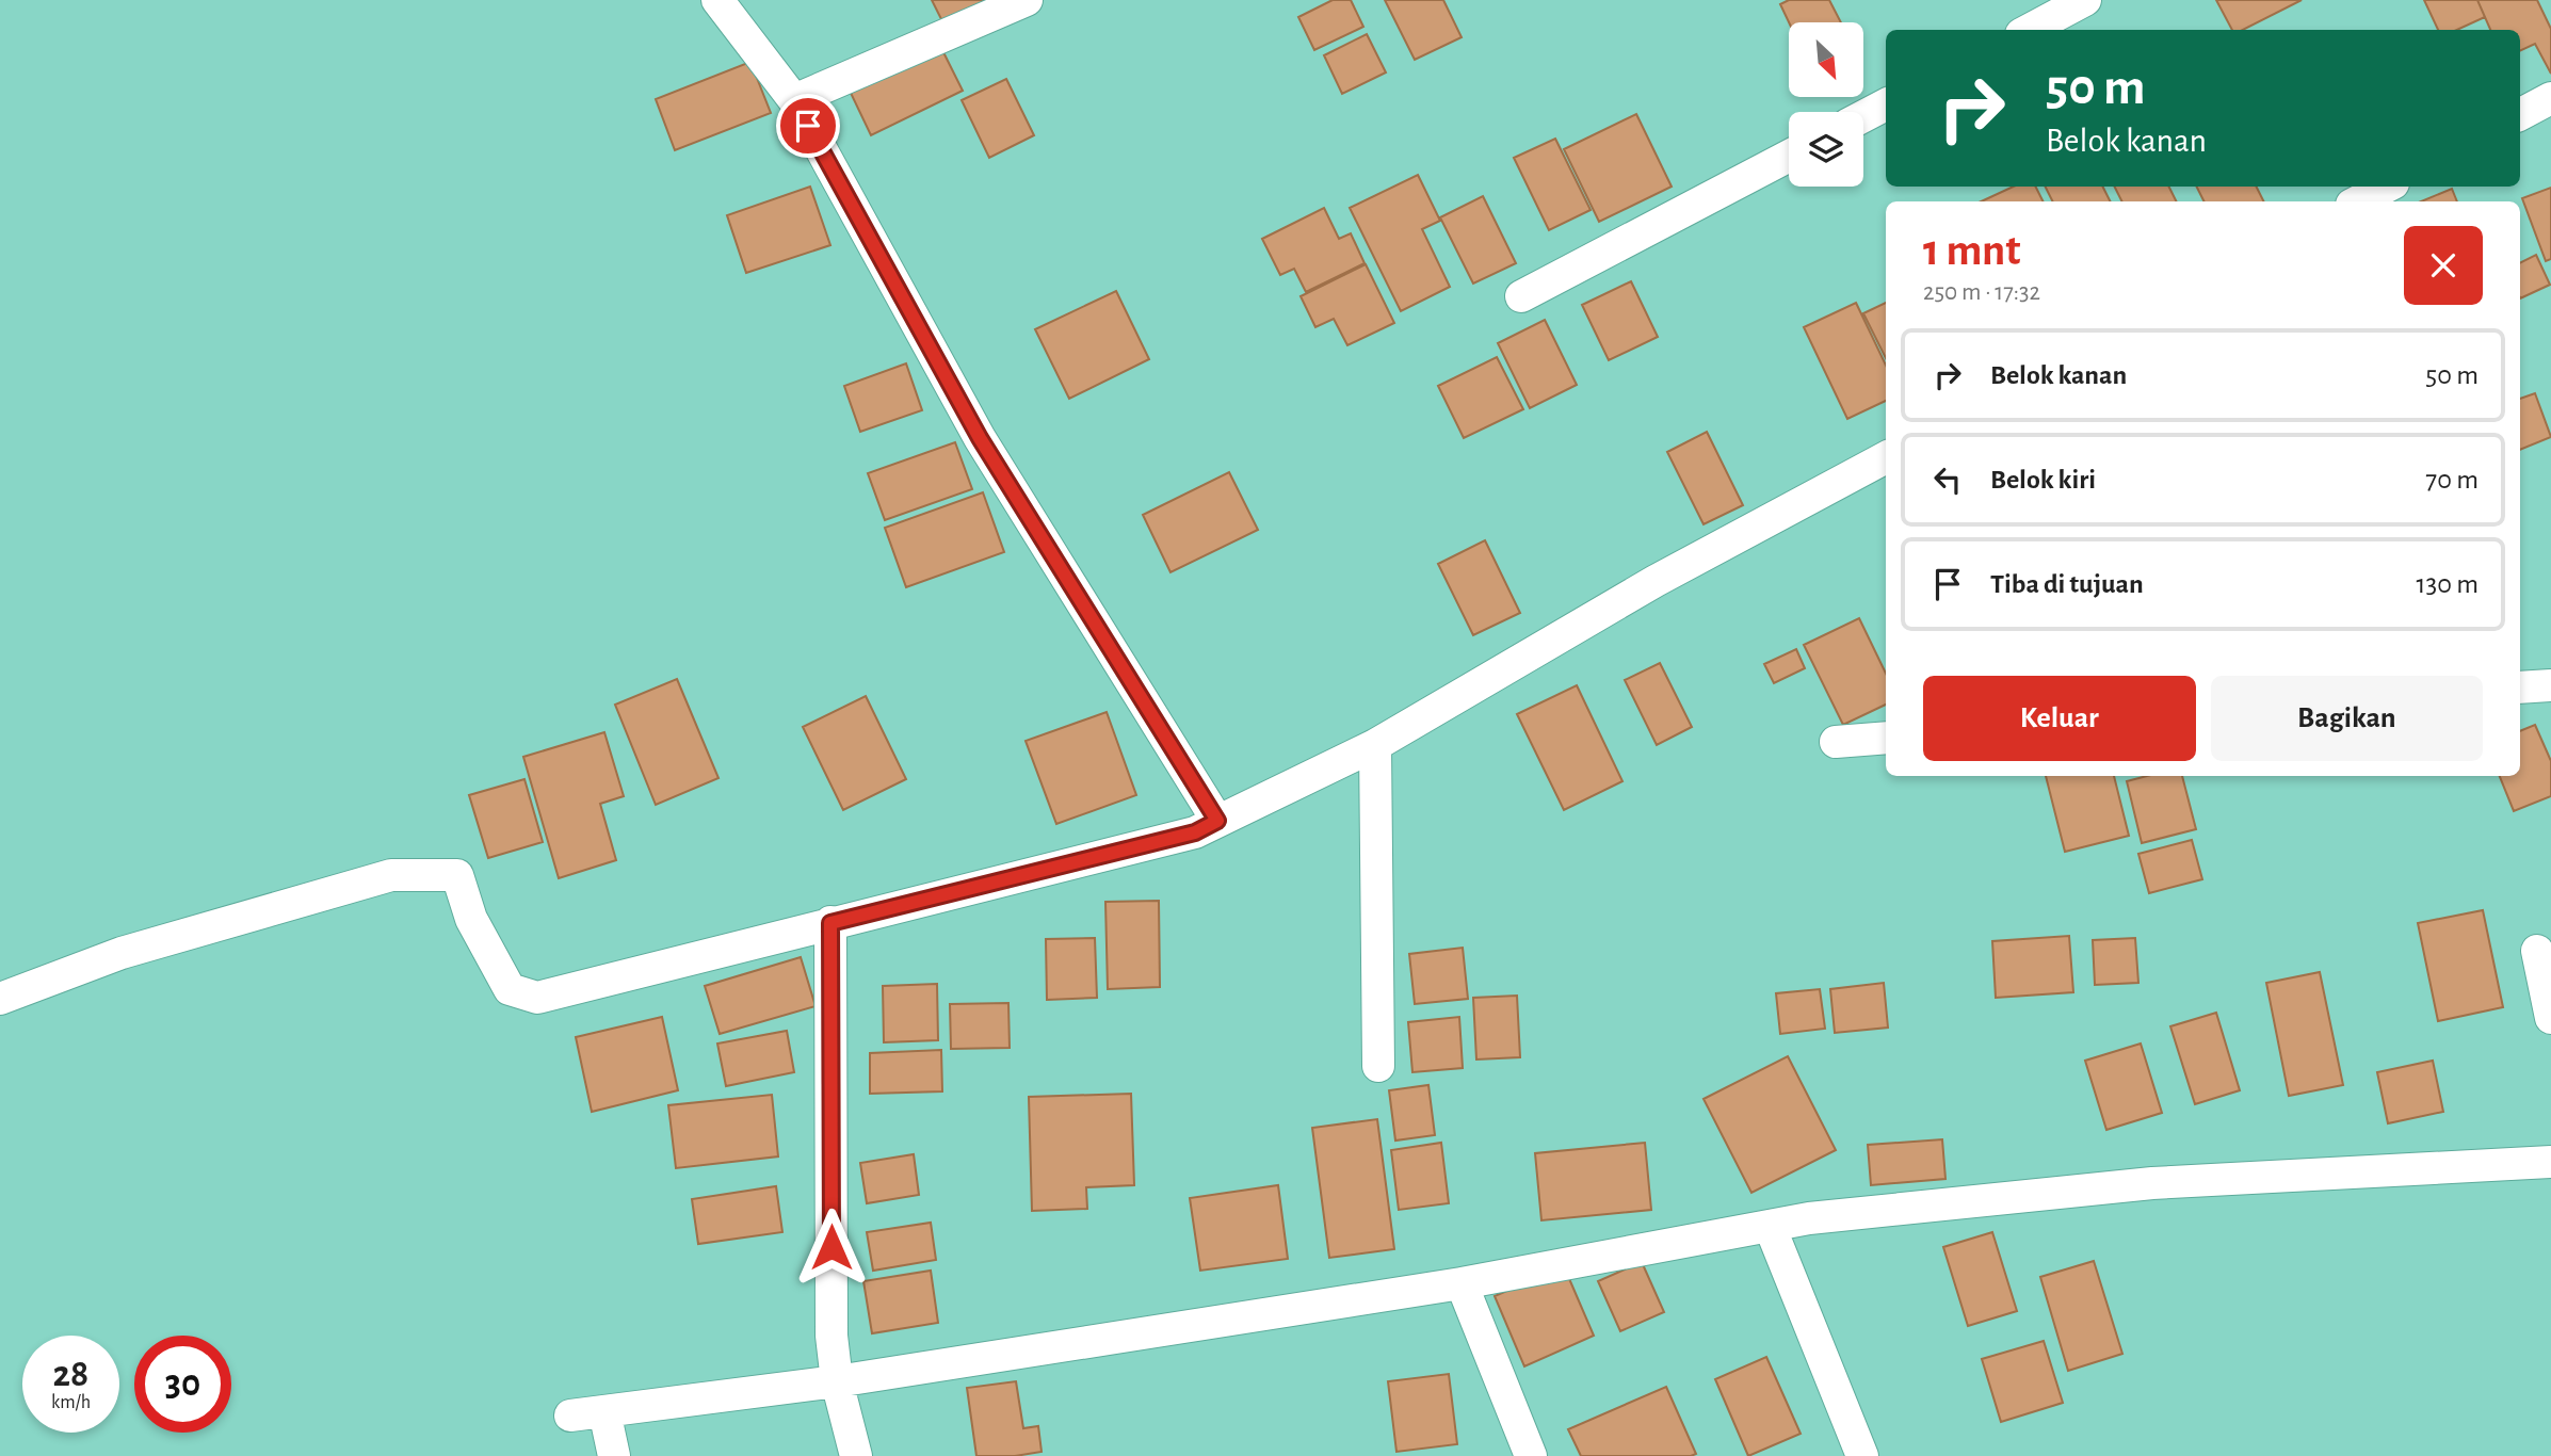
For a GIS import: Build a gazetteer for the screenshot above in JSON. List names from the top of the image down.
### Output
{
  "north": "bottom right",
  "page": {
    "turn": ["50 m", "Belok kanan"],
    "heading": ["1 mnt", "250 m · 17:32"],
    "list": [
      {
        "name": "Belok kanan",
        "value": "50 m"
      },
      {
        "name": "Belok kiri",
        "value": "70 m"
      },
      {
        "name": "Tiba di tujuan",
        "value": "130 m"
      }
    ],
    "buttons": ["Keluar", "Bagikan"],
    "speed": "28 km/h",
    "limit": "30"
  }
}
